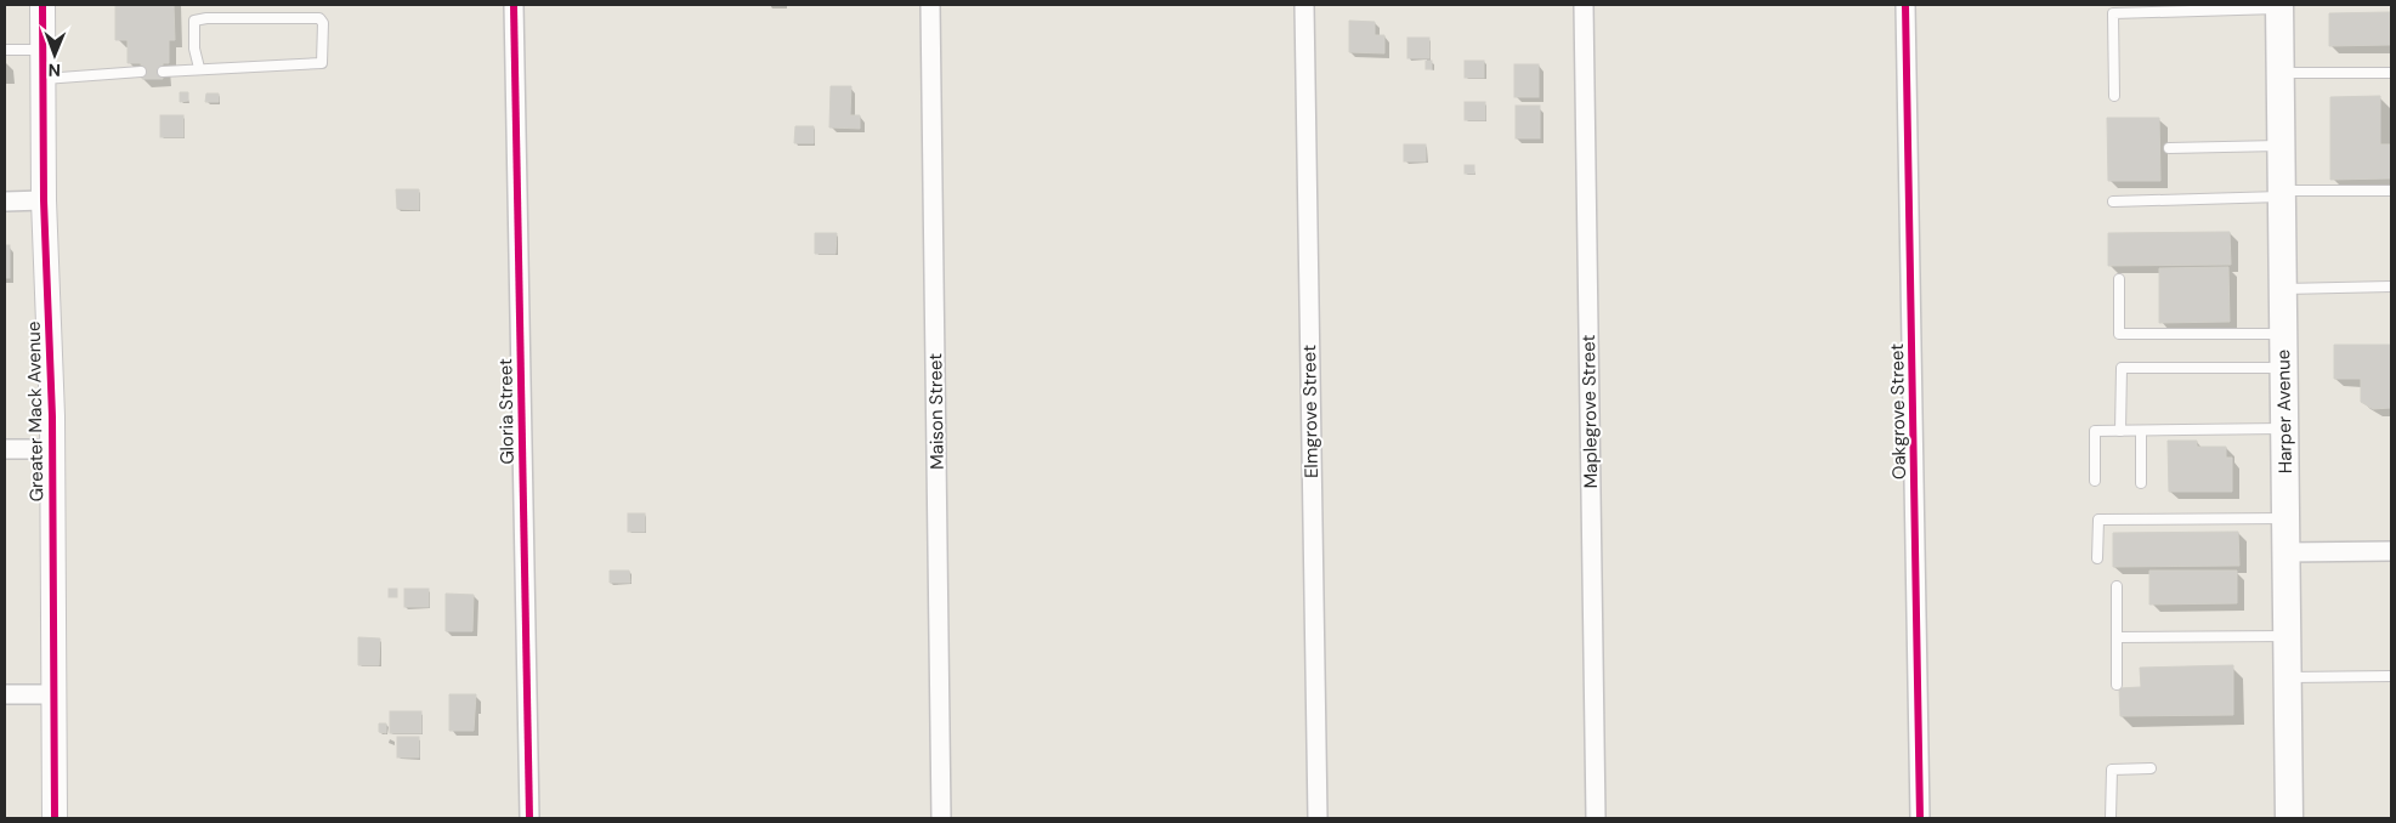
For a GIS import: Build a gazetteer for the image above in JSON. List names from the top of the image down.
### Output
{
  "streets": {
    "main road": ["Harper Avenue"],
    "street": [
      "Greater Mack Avenue",
      "Gloria Street",
      "Maison Street",
      "Elmgrove Street",
      "Maplegrove Street",
      "Oakgrove Street"
    ]
  },
  "north": "bottom"
}
